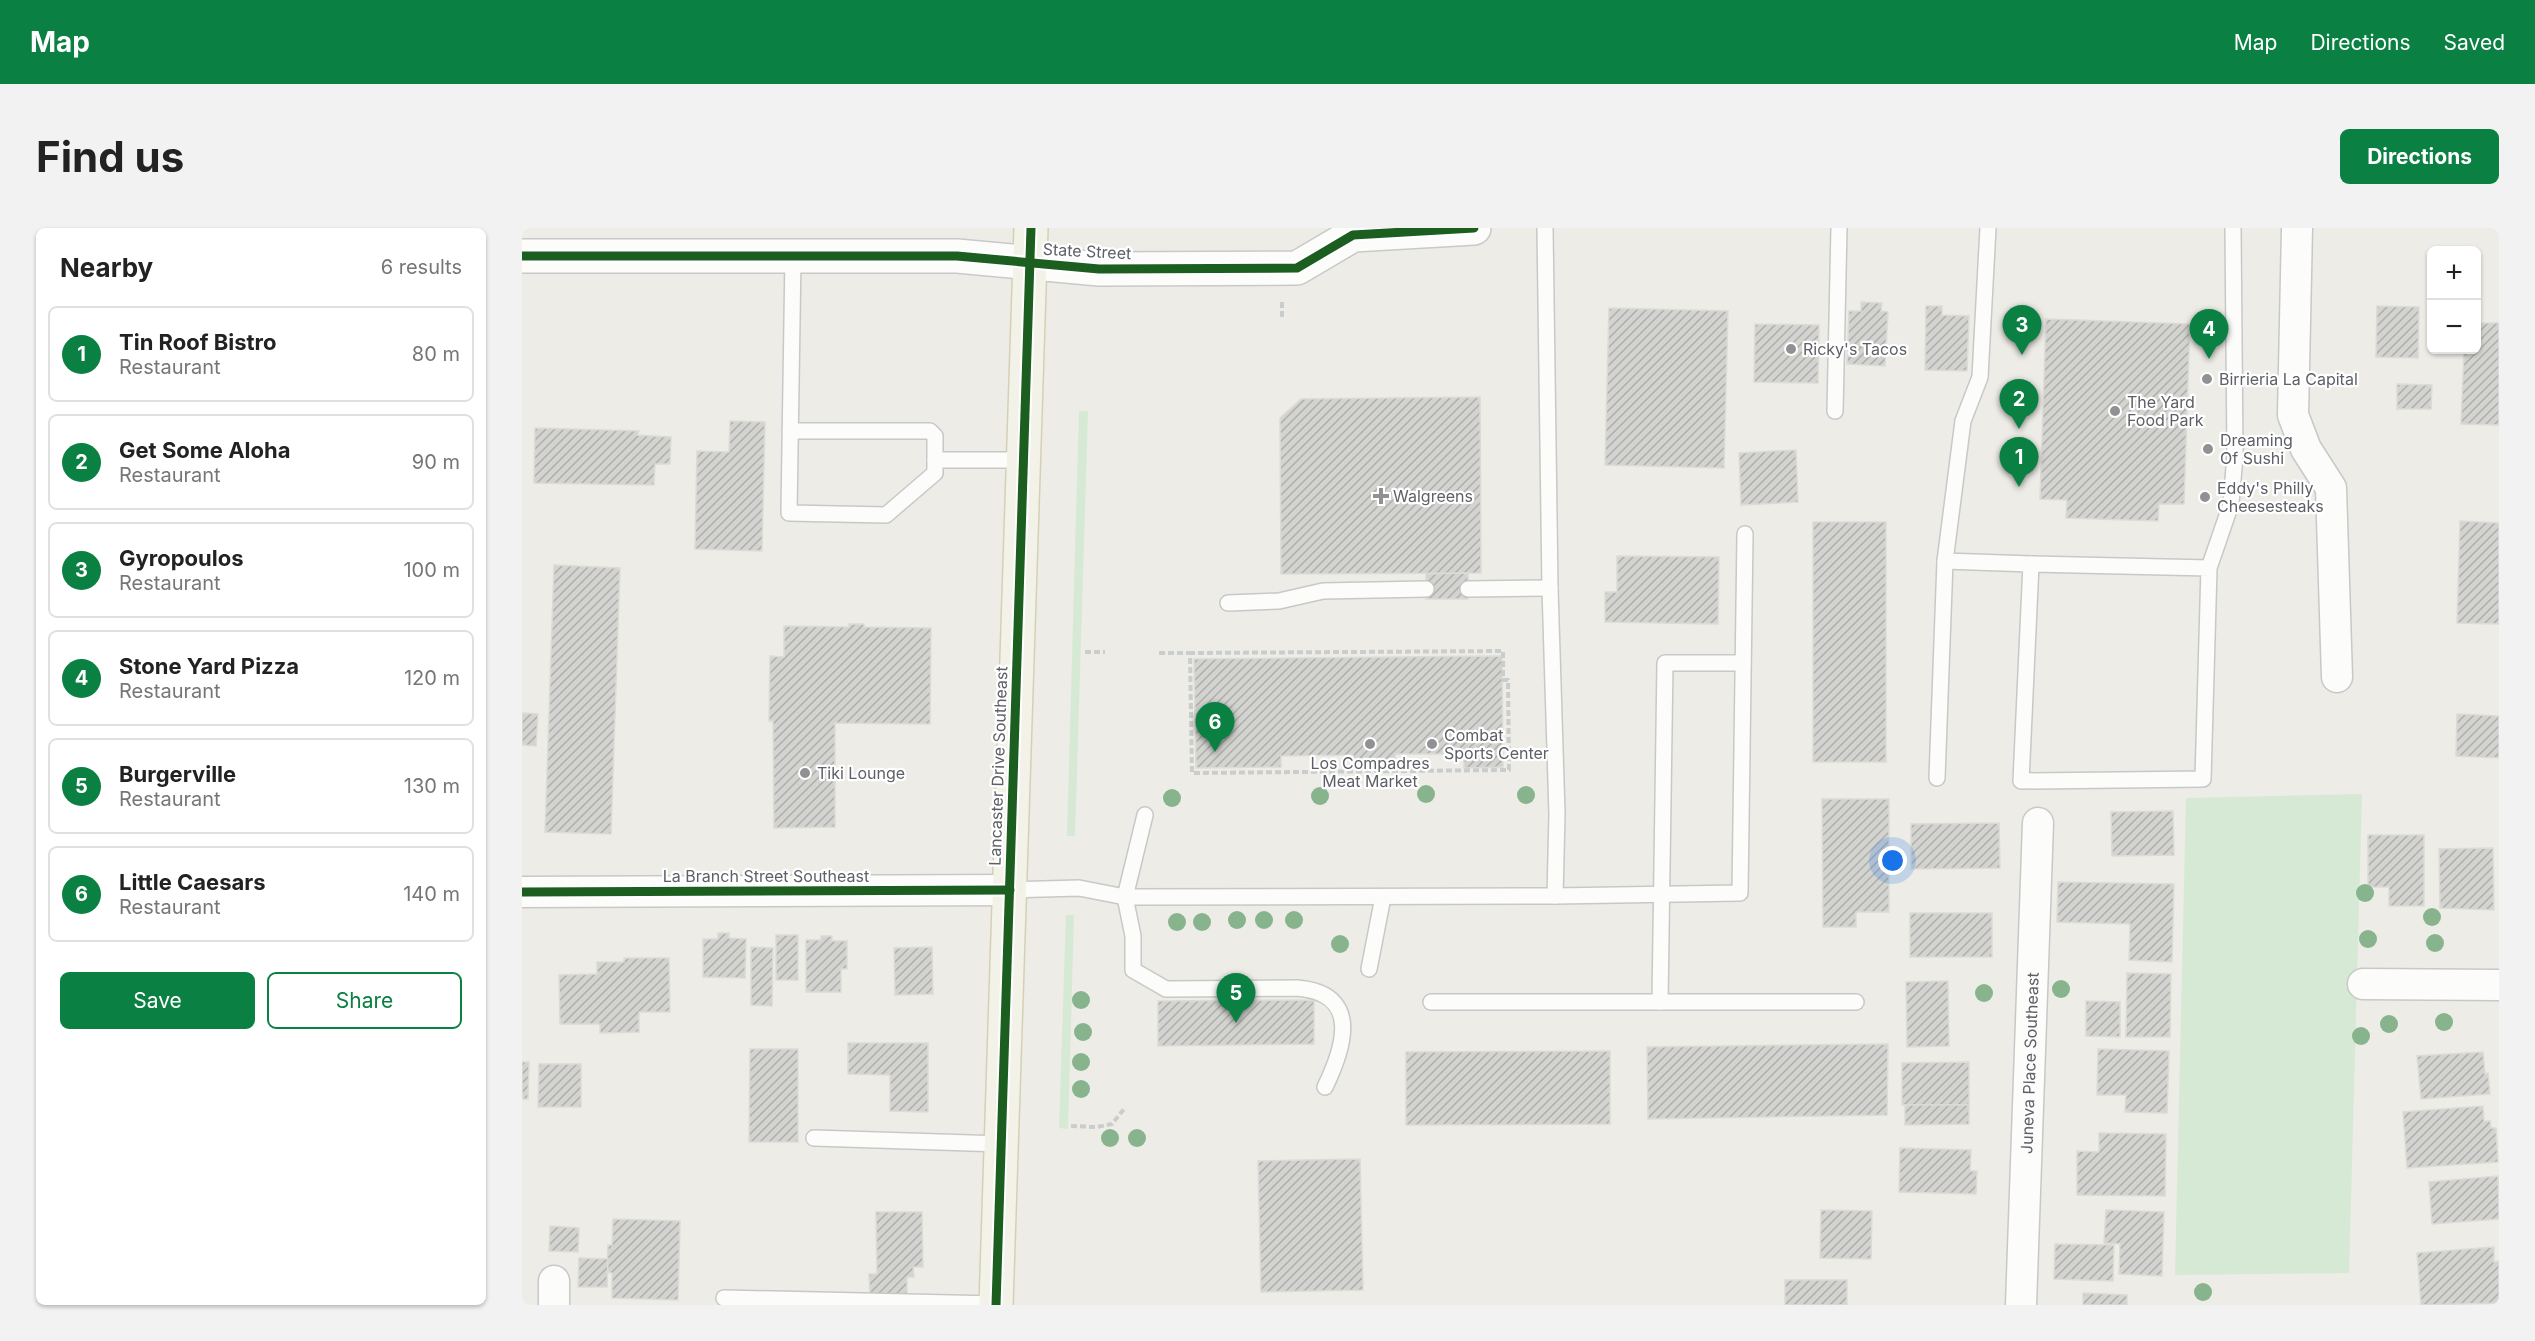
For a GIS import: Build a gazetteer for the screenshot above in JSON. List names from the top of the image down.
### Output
{
  "streets": {
    "main road": ["State Street", "Lancaster Drive Southeast"],
    "street": ["La Branch Street Southeast", "Juneva Place Southeast"]
  },
  "crossings": [
    ["State Street", "Lancaster Drive Southeast"],
    ["Lancaster Drive Southeast", "La Branch Street Southeast"]
  ],
  "places": {
    "other": [
      "Ricky's Tacos",
      "Birrieria La Capital",
      "The Yard Food Park",
      "Dreaming Of Sushi",
      "Eddy's Philly Cheesesteaks",
      "Los Compadres Meat Market",
      "Combat Sports Center",
      "Tiki Lounge"
    ],
    "health": ["Walgreens"]
  },
  "page": {
    "header": "Map",
    "nav": ["Map", "Directions", "Saved"],
    "buttons": [
      "Directions",
      ["Save", "Share"]
    ],
    "title": "Find us",
    "heading": ["Nearby", "6 results"],
    "map_buttons": ["+", "−"],
    "pins": [
      "3",
      "4",
      "2",
      "1",
      "6",
      "5"
    ],
    "list": [
      {
        "mark": "1",
        "name": "Tin Roof Bistro",
        "note": "Restaurant",
        "value": "80 m"
      },
      {
        "mark": "2",
        "name": "Get Some Aloha",
        "note": "Restaurant",
        "value": "90 m"
      },
      {
        "mark": "3",
        "name": "Gyropoulos",
        "note": "Restaurant",
        "value": "100 m"
      },
      {
        "mark": "4",
        "name": "Stone Yard Pizza",
        "note": "Restaurant",
        "value": "120 m"
      },
      {
        "mark": "5",
        "name": "Burgerville",
        "note": "Restaurant",
        "value": "130 m"
      },
      {
        "mark": "6",
        "name": "Little Caesars",
        "note": "Restaurant",
        "value": "140 m"
      }
    ]
  }
}
